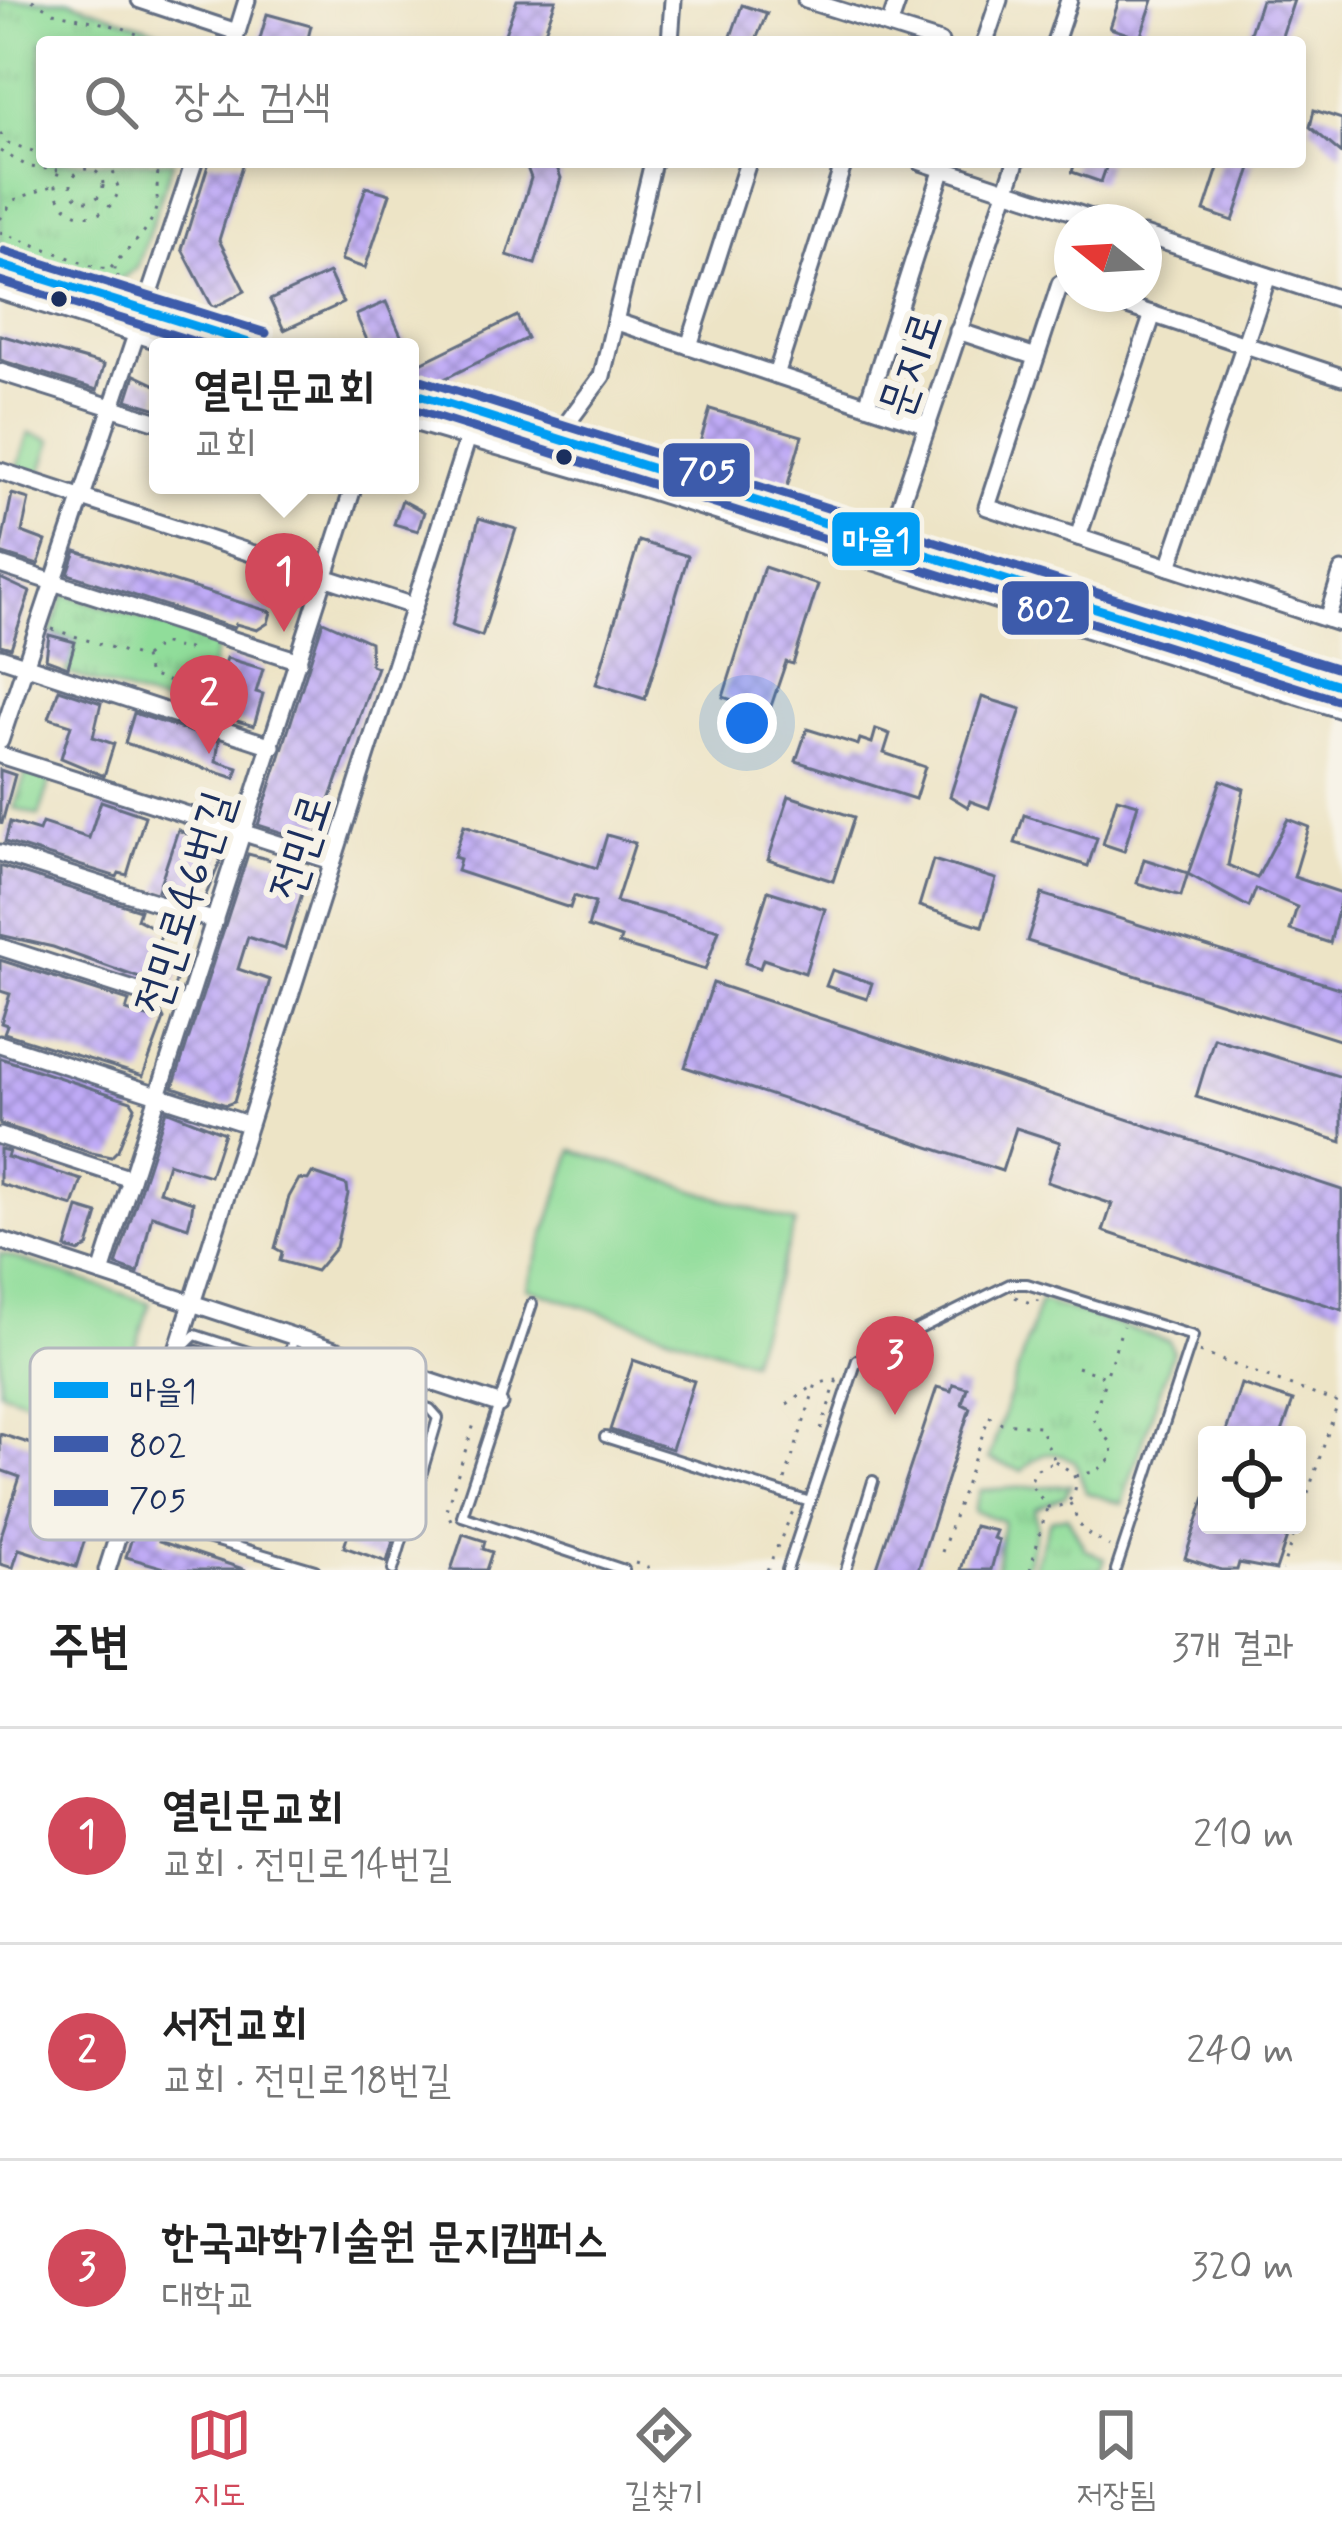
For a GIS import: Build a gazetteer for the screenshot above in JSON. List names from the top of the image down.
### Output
{
  "streets": {
    "street": ["문지로", "전민로", "전민로46번길"]
  },
  "lines": ["transit line 705", "transit line 마을1", "transit line 802"],
  "legend": ["마을1", "802", "705"],
  "north": "left",
  "page": {
    "search": "장소 검색",
    "popup": ["열린문교회", "교회"],
    "pins": ["1", "2", "3"],
    "heading": ["주변", "3개 결과"],
    "list": [
      {
        "mark": "1",
        "name": "열린문교회",
        "note": "교회 · 전민로14번길",
        "value": "210 m"
      },
      {
        "mark": "2",
        "name": "서전교회",
        "note": "교회 · 전민로18번길",
        "value": "240 m"
      },
      {
        "mark": "3",
        "name": "한국과학기술원 문지캠퍼스",
        "note": "대학교",
        "value": "320 m"
      }
    ],
    "nav": ["지도", "길찾기", "저장됨"]
  }
}
